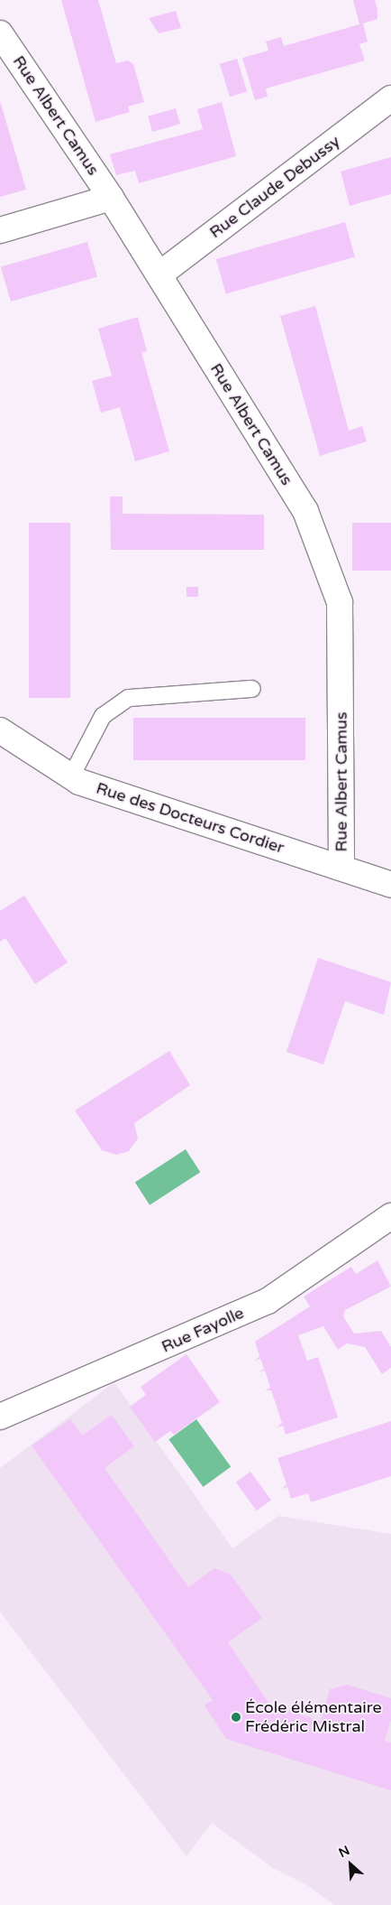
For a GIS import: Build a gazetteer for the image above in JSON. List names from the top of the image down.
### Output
{
  "streets": {
    "street": [
      "Rue Albert Camus",
      "Rue Claude Debussy",
      "Rue des Docteurs Cordier",
      "Rue Fayolle"
    ]
  },
  "crossings": [
    ["Rue Albert Camus", "Rue Claude Debussy"],
    ["Rue Albert Camus", "Rue des Docteurs Cordier"]
  ],
  "places": ["École élémentaire Frédéric Mistral"],
  "north": "top left"
}
